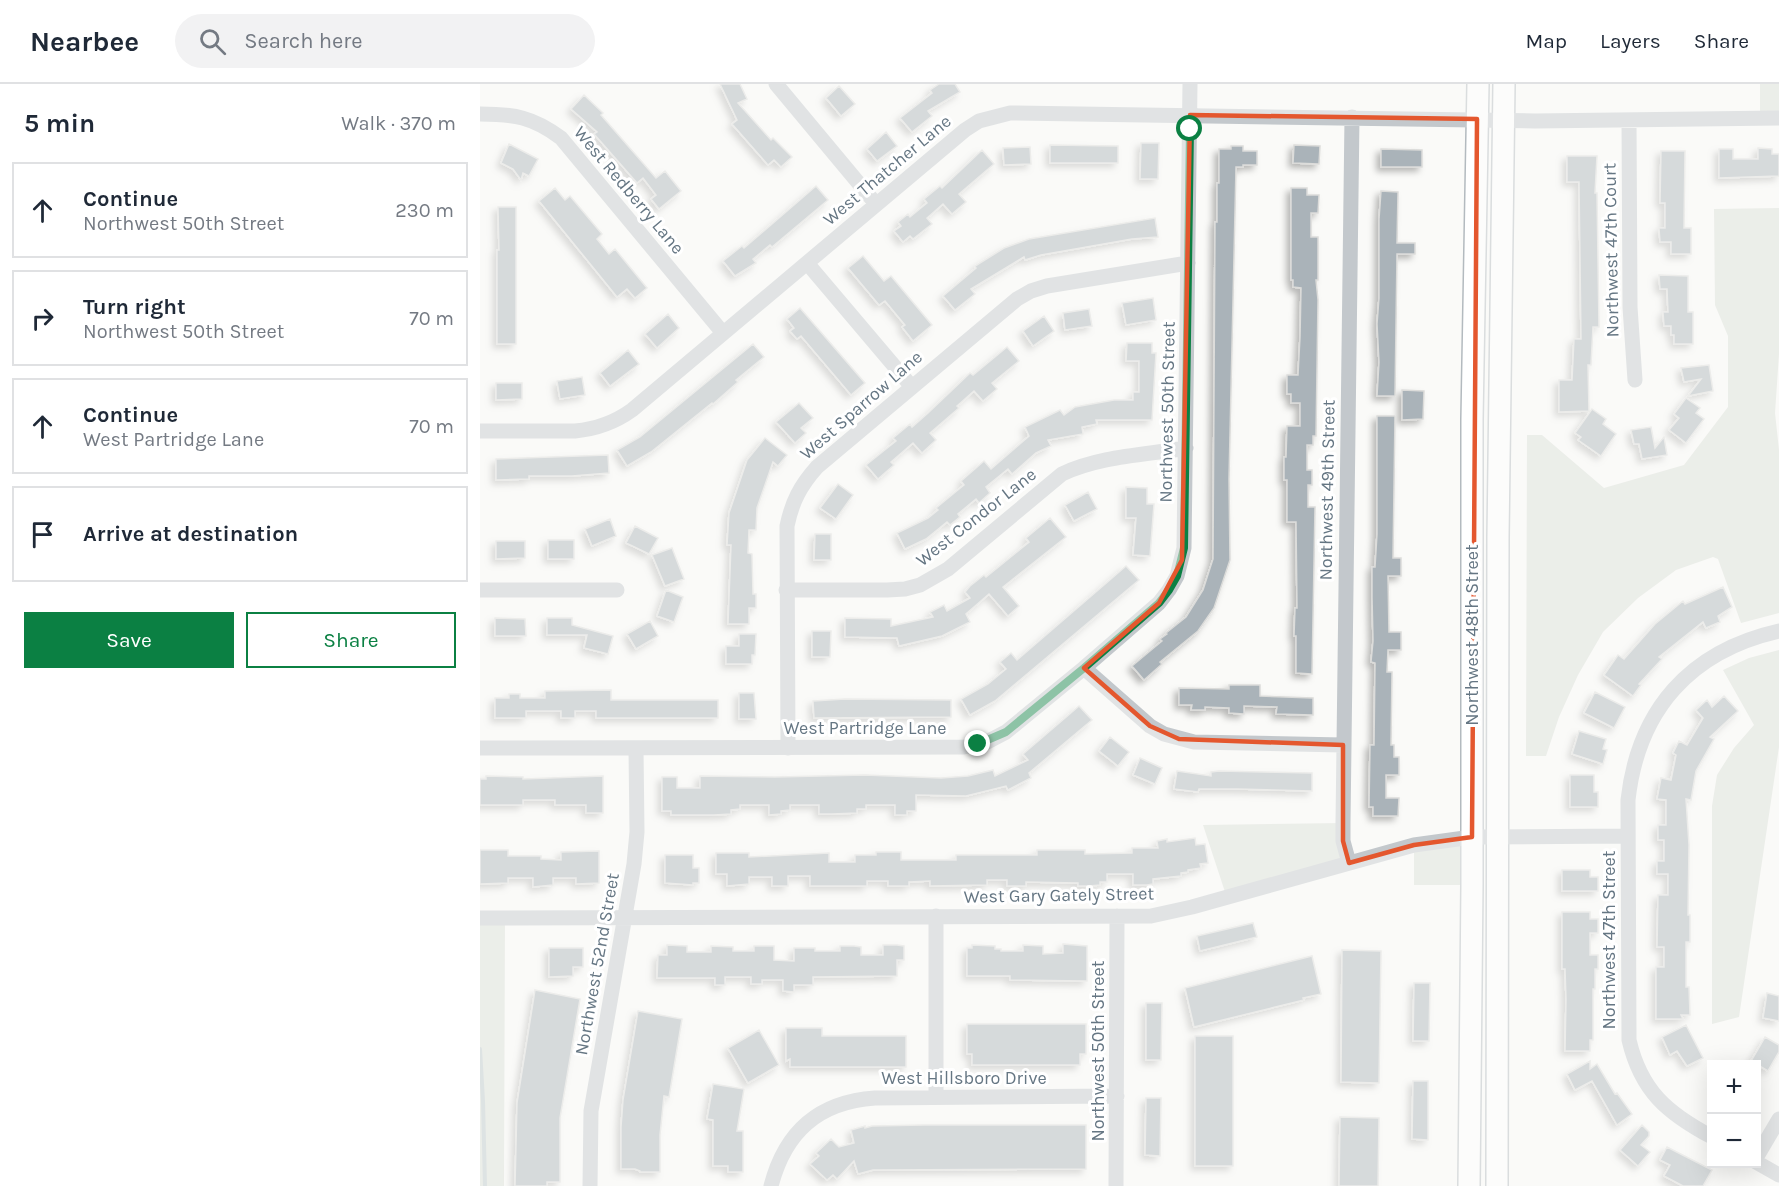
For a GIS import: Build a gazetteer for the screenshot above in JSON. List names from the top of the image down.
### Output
{
  "streets": {
    "main road": ["Northwest 48th Street"],
    "street": [
      "West Thatcher Lane",
      "West Redberry Lane",
      "Northwest 47th Court",
      "West Sparrow Lane",
      "Northwest 50th Street",
      "Northwest 49th Street",
      "West Condor Lane",
      "West Partridge Lane",
      "West Gary Gately Street",
      "Northwest 47th Street",
      "Northwest 52nd Street",
      "West Hillsboro Drive"
    ]
  },
  "crossings": [
    ["West Thatcher Lane", "West Redberry Lane"],
    ["West Thatcher Lane", "Northwest 47th Court"],
    ["West Thatcher Lane", "Northwest 50th Street"],
    ["West Thatcher Lane", "Northwest 49th Street"],
    ["West Thatcher Lane", "Northwest 48th Street"],
    ["West Sparrow Lane", "Northwest 50th Street"],
    ["West Sparrow Lane", "West Condor Lane"],
    ["West Sparrow Lane", "West Partridge Lane"],
    ["Northwest 50th Street", "West Condor Lane"],
    ["Northwest 50th Street", "West Partridge Lane"],
    ["Northwest 50th Street", "West Gary Gately Street"],
    ["Northwest 50th Street", "West Hillsboro Drive"],
    ["Northwest 49th Street", "West Gary Gately Street"],
    ["Northwest 48th Street", "West Gary Gately Street"],
    ["West Partridge Lane", "Northwest 52nd Street"],
    ["West Gary Gately Street", "Northwest 47th Street"],
    ["West Gary Gately Street", "Northwest 52nd Street"]
  ],
  "page": {
    "header": "Nearbee",
    "search": "Search here",
    "nav": ["Map", "Layers", "Share"],
    "heading": ["5 min", "Walk · 370 m"],
    "list": [
      ["Continue", "Northwest 50th Street", "230 m"],
      ["Turn right", "Northwest 50th Street", "70 m"],
      ["Continue", "West Partridge Lane", "70 m"],
      "Arrive at destination"
    ],
    "buttons": ["Save", "Share"],
    "map_buttons": ["+", "−"]
  }
}
